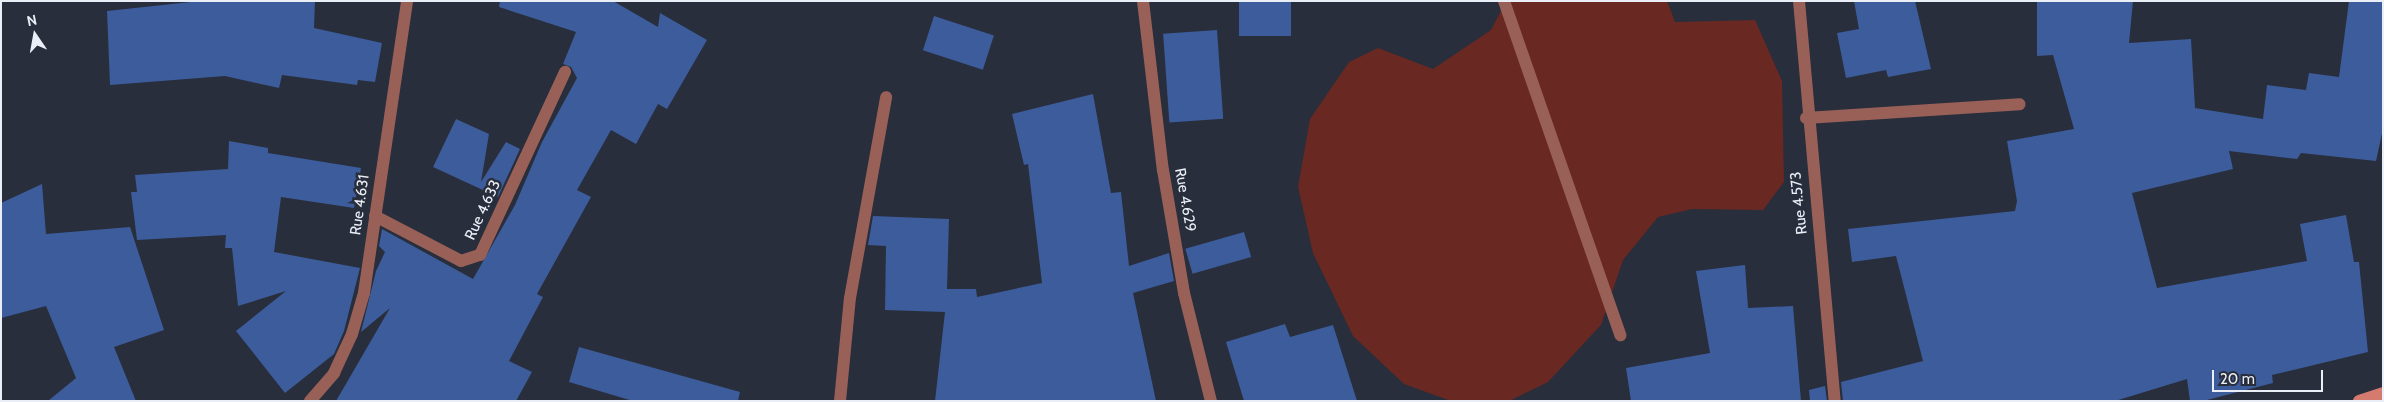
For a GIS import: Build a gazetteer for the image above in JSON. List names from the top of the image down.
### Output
{
  "streets": {
    "street": [
      "Rue 4.629",
      "Rue 4.573",
      "Rue 4.631",
      "Rue 4.633"
    ]
  },
  "crossings": [
    ["Rue 4.631", "Rue 4.633"]
  ],
  "scale_bar": "20 m",
  "north": "top"
}
